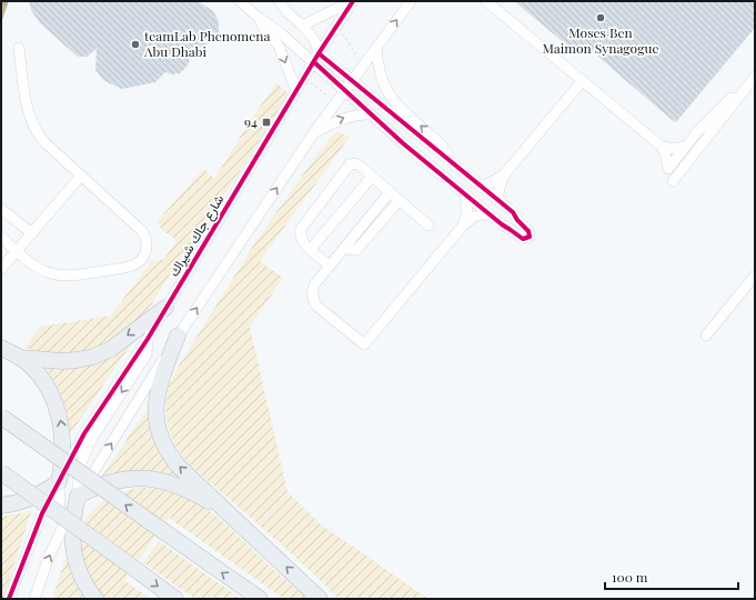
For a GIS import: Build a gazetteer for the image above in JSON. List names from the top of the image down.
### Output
{
  "streets": {
    "street": ["شارع جاك شيراك"]
  },
  "places": {
    "other": ["Moses Ben Maimon Synagogue", "teamLab Phenomena Abu Dhabi"],
    "transit": ["94"]
  },
  "scale_bar": "100 m"
}
